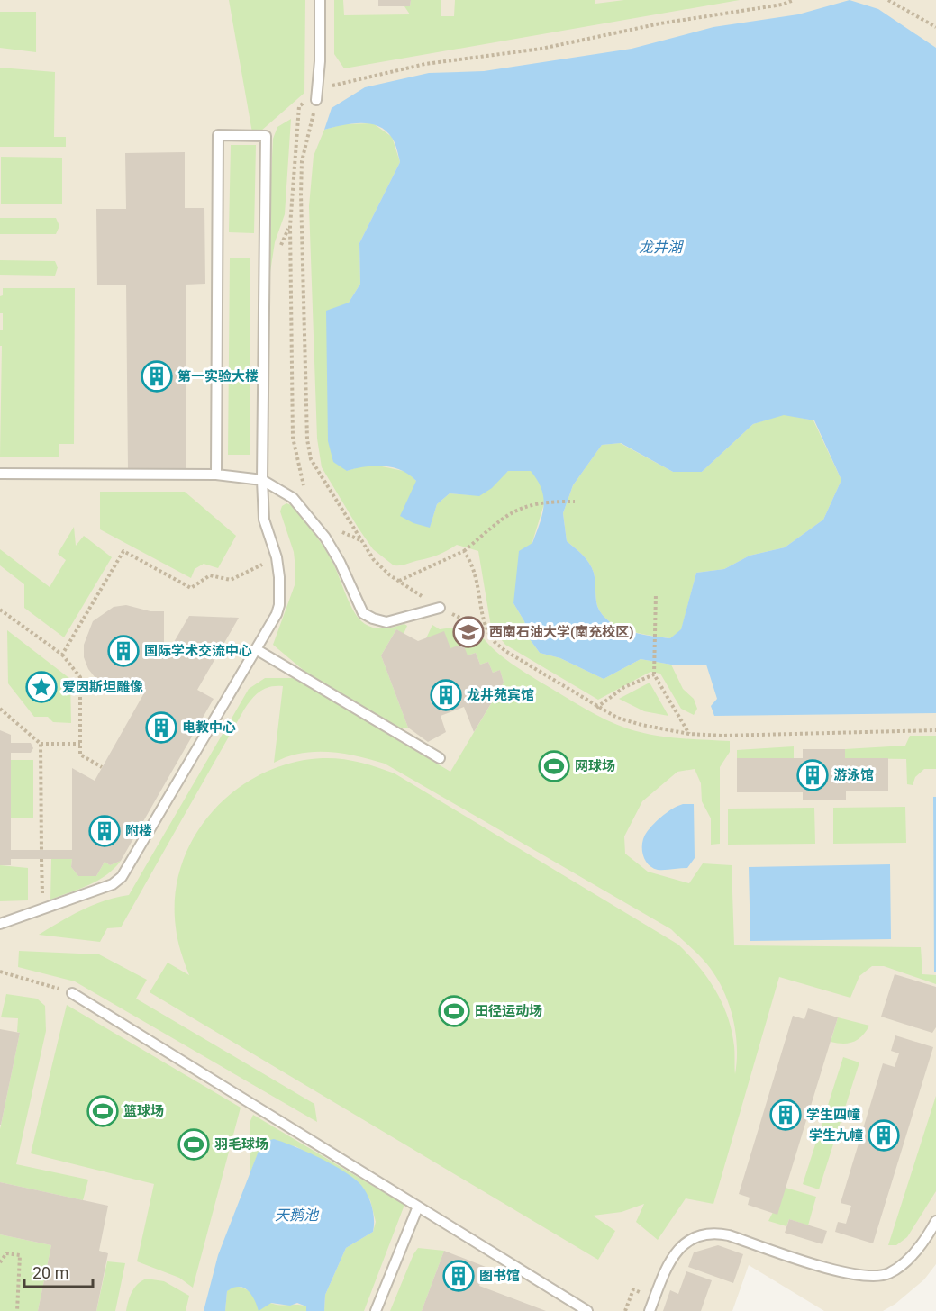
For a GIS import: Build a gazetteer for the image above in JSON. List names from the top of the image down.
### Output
{
  "water": ["龙井湖", "天鹅池"],
  "places": {
    "building": [
      "第一实验大楼",
      "国际学术交流中心",
      "龙井苑宾馆",
      "电教中心",
      "游泳馆",
      "附楼",
      "学生四幢",
      "学生九幢",
      "图书馆"
    ],
    "school or university": ["西南石油大学(南充校区)"],
    "place": ["爱因斯坦雕像"],
    "sports": [
      "网球场",
      "田径运动场",
      "篮球场",
      "羽毛球场"
    ]
  },
  "scale_bar": "20 m"
}
